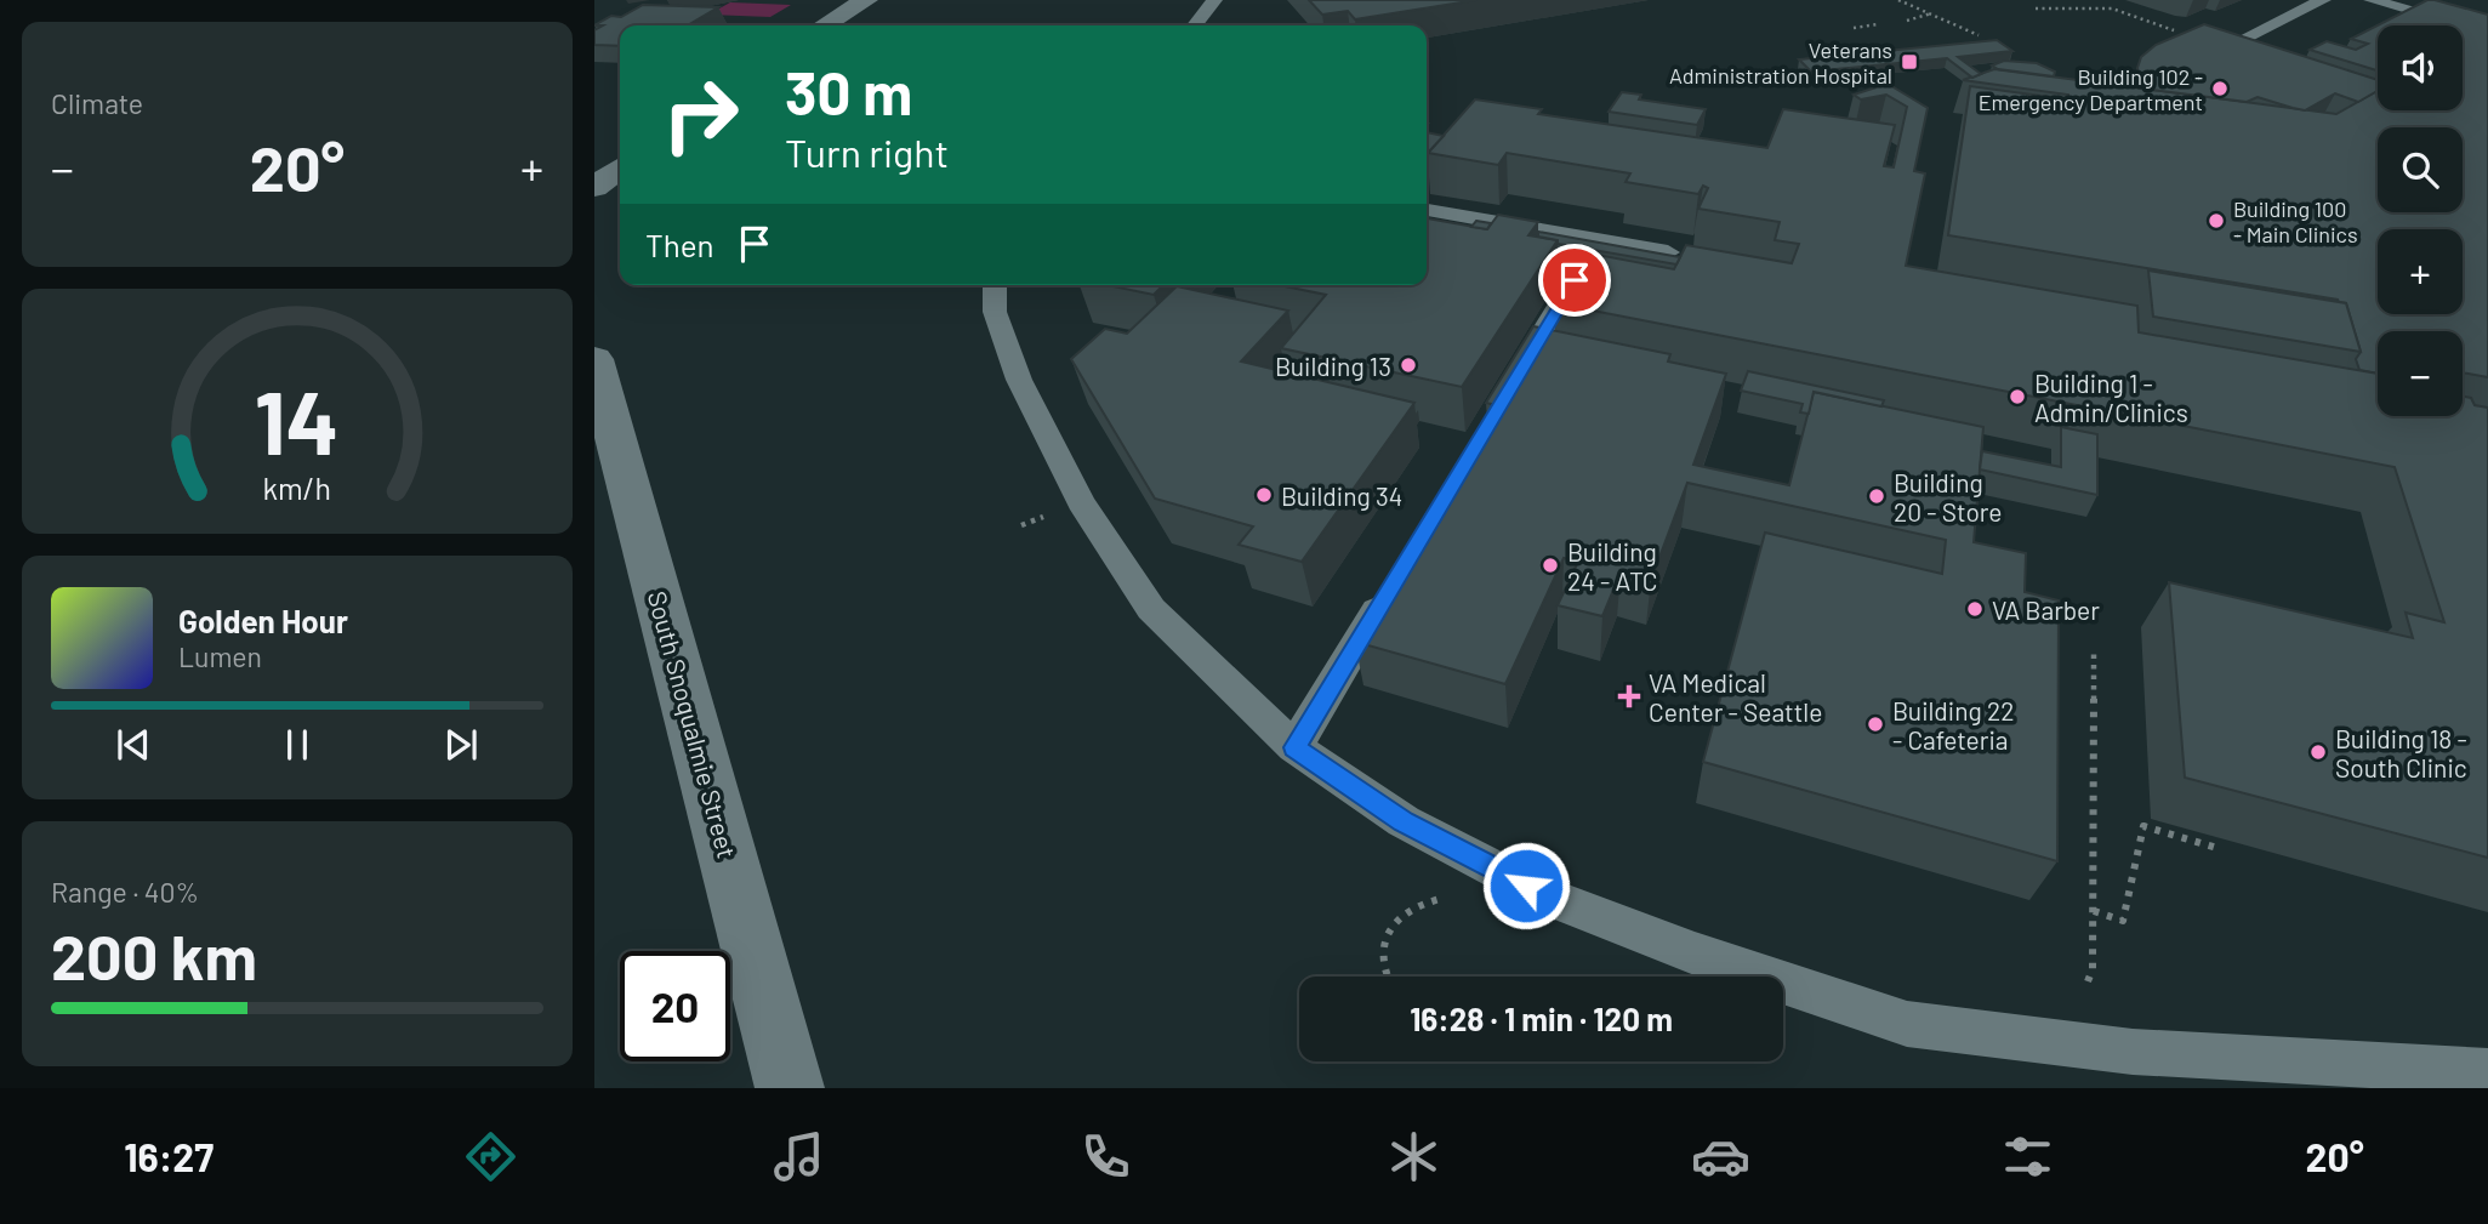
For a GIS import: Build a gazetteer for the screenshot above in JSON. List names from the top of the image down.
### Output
{
  "streets": {
    "street": ["South Snoqualmie Street"]
  },
  "places": {
    "transit": ["Veterans Administration Hospital"],
    "other": [
      "Building 102 - Emergency Department",
      "Building 100 - Main Clinics",
      "Building 13",
      "Building 1 - Admin/Clinics",
      "Building 34",
      "Building 20 - Store",
      "Building 24 - ATC",
      "VA Barber",
      "Building 22 - Cafeteria",
      "Building 18 - South Clinic"
    ],
    "health": ["VA Medical Center - Seattle"]
  },
  "page": {
    "tile": [
      "Climate",
      ["Range · 40%", "200 km"]
    ],
    "map_buttons": ["+", "−"],
    "turn": ["30 m", "Turn right"],
    "heat": ["−", "20°", "+"],
    "then": "Then",
    "song": ["Golden Hour", "Lumen"],
    "limit": "20",
    "trip": "16:28 · 1 min · 120 m",
    "tabs": ["16:27", "20°"],
    "gauge": ["14", "km/h"]
  }
}
